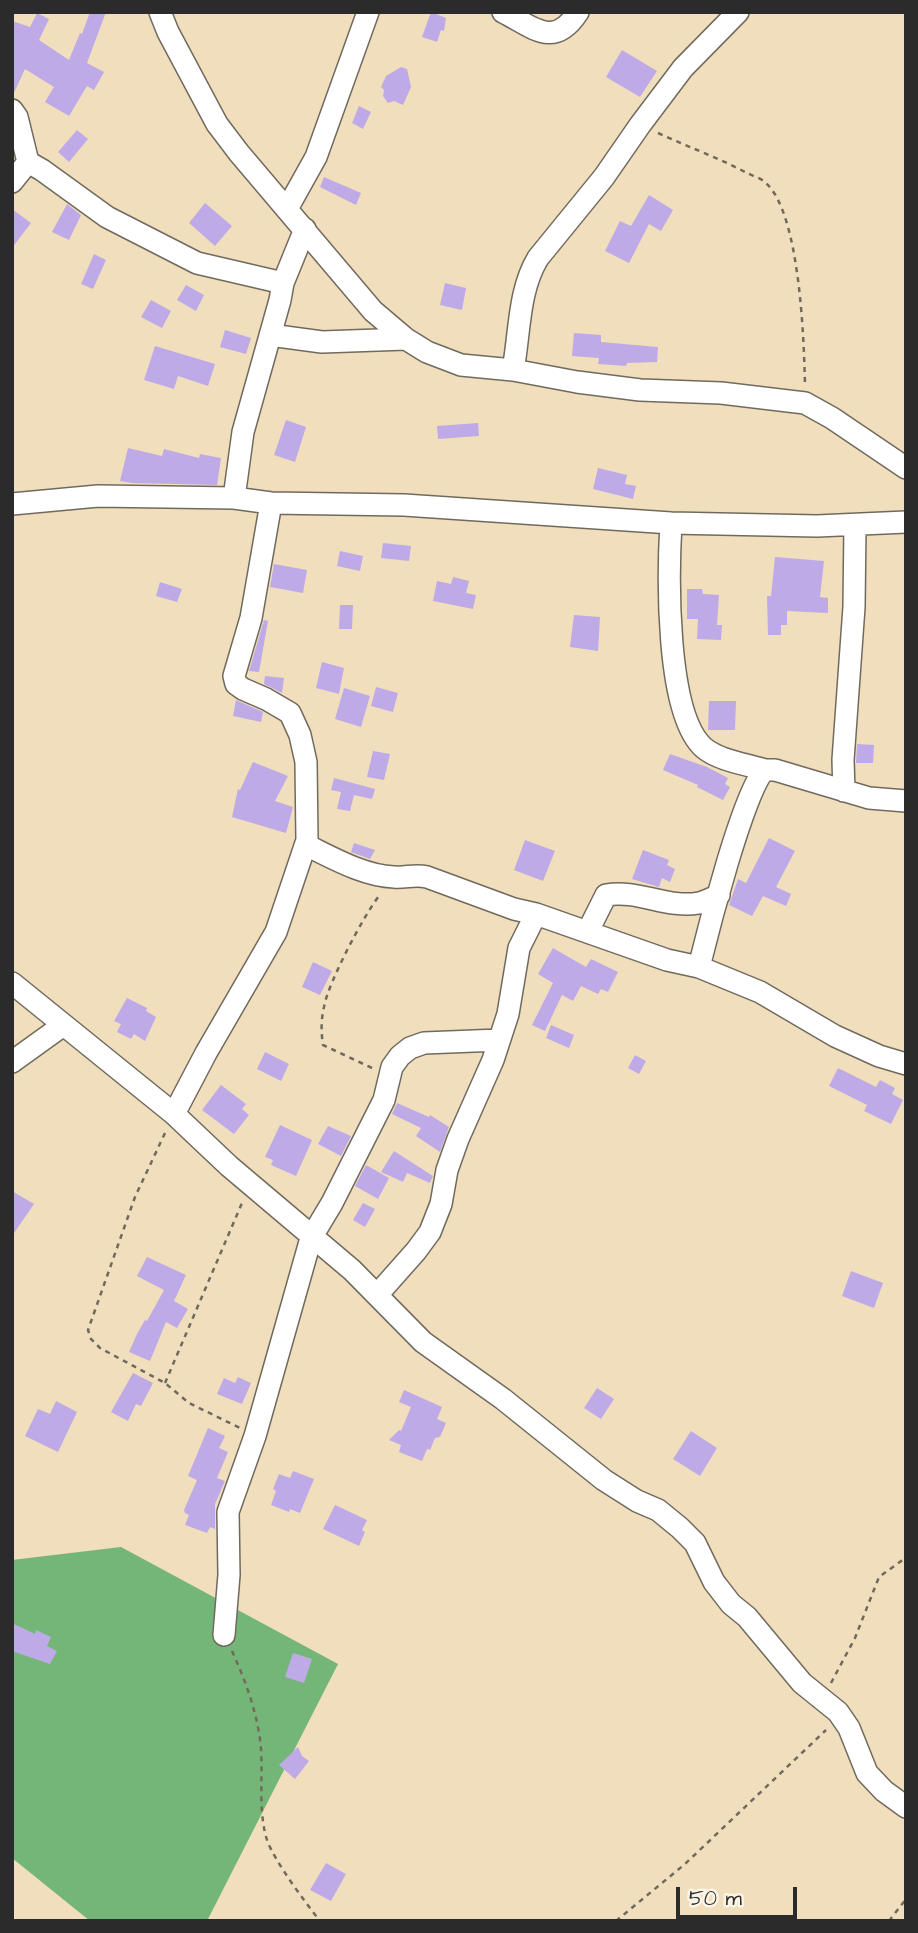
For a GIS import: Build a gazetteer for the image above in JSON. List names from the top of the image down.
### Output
{
  "scale_bar": "50 m"
}
